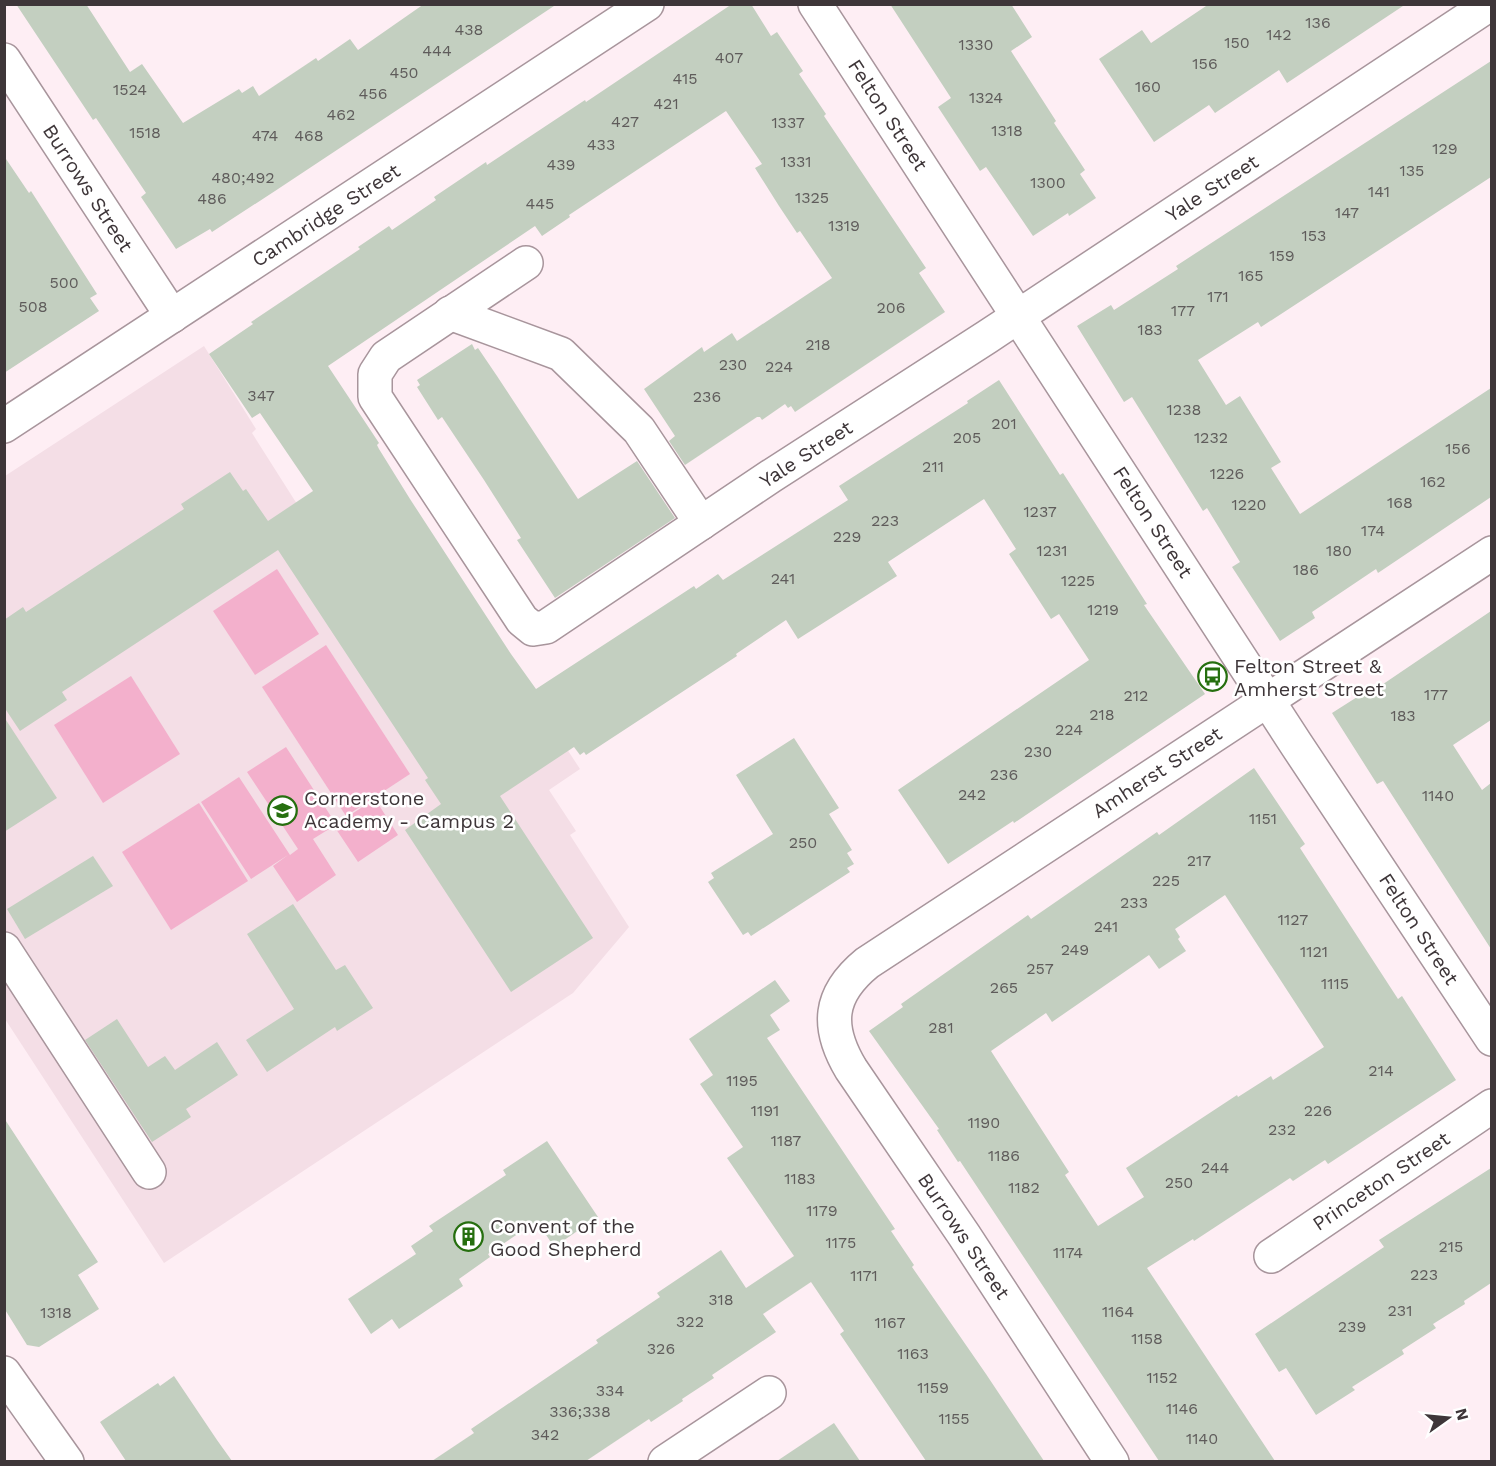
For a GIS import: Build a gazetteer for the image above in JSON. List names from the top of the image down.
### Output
{
  "streets": {
    "street": [
      "Felton Street",
      "Burrows Street",
      "Yale Street",
      "Cambridge Street",
      "Amherst Street",
      "Princeton Street"
    ]
  },
  "crossings": [
    ["Felton Street", "Yale Street"],
    ["Felton Street", "Amherst Street"],
    ["Burrows Street", "Cambridge Street"],
    ["Burrows Street", "Amherst Street"]
  ],
  "places": {
    "bus stop": ["Felton Street & Amherst Street"],
    "school or university": ["Cornerstone Academy - Campus 2"],
    "building": ["Convent of the Good Shepherd"]
  },
  "house_numbers": [
    "136",
    "438",
    "142",
    "150",
    "1330",
    "444",
    "407",
    "156",
    "450",
    "415",
    "160",
    "1524",
    "456",
    "1324",
    "421",
    "462",
    "427",
    "1337",
    "1318",
    "1518",
    "474",
    "468",
    "433",
    "129",
    "1331",
    "439",
    "135",
    "480;492",
    "1300",
    "141",
    "1325",
    "486",
    "445",
    "147",
    "1319",
    "153",
    "159",
    "165",
    "500",
    "171",
    "508",
    "206",
    "177",
    "183",
    "218",
    "230",
    "224",
    "347",
    "236",
    "1238",
    "201",
    "205",
    "1232",
    "156",
    "211",
    "1226",
    "162",
    "168",
    "1220",
    "1237",
    "223",
    "174",
    "229",
    "1231",
    "180",
    "186",
    "241",
    "1225",
    "1219",
    "177",
    "212",
    "218",
    "183",
    "224",
    "230",
    "236",
    "242",
    "1140",
    "1151",
    "250",
    "217",
    "225",
    "233",
    "1127",
    "241",
    "249",
    "1121",
    "257",
    "1115",
    "265",
    "281",
    "214",
    "1195",
    "1191",
    "226",
    "1190",
    "232",
    "1187",
    "1186",
    "244",
    "1183",
    "250",
    "1182",
    "1179",
    "1175",
    "215",
    "1174",
    "223",
    "1171",
    "318",
    "231",
    "1164",
    "1318",
    "322",
    "1167",
    "239",
    "1158",
    "326",
    "1163",
    "1152",
    "1159",
    "334",
    "1146",
    "336;338",
    "1155",
    "342",
    "1140"
  ],
  "north": "right"
}
